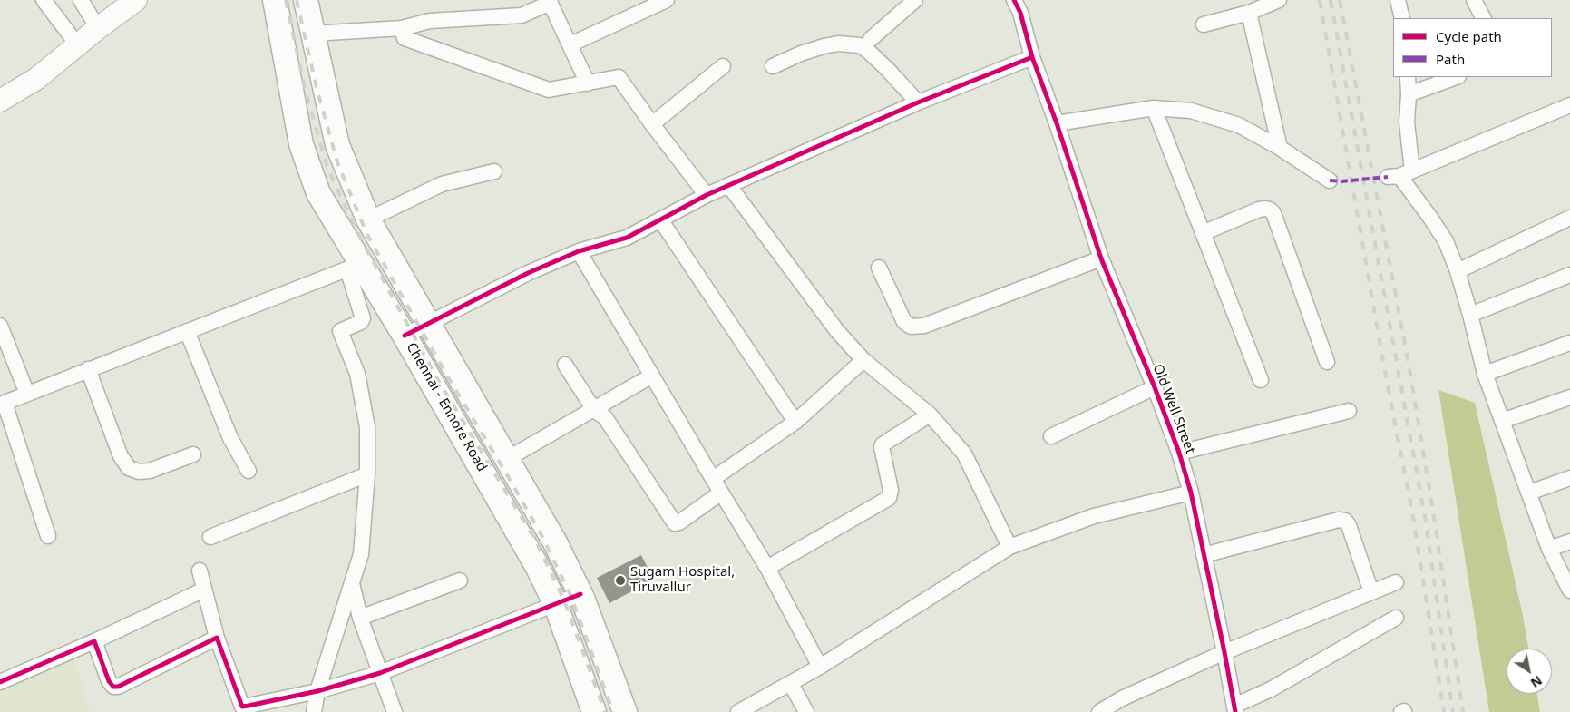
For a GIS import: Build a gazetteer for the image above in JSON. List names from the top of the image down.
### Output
{
  "streets": {
    "main road": ["Chennai - Ennore Road"],
    "street": ["Old Well Street"]
  },
  "places": ["Sugam Hospital, Tiruvallur"],
  "legend": ["Cycle path", "Path"],
  "north": "bottom right"
}
